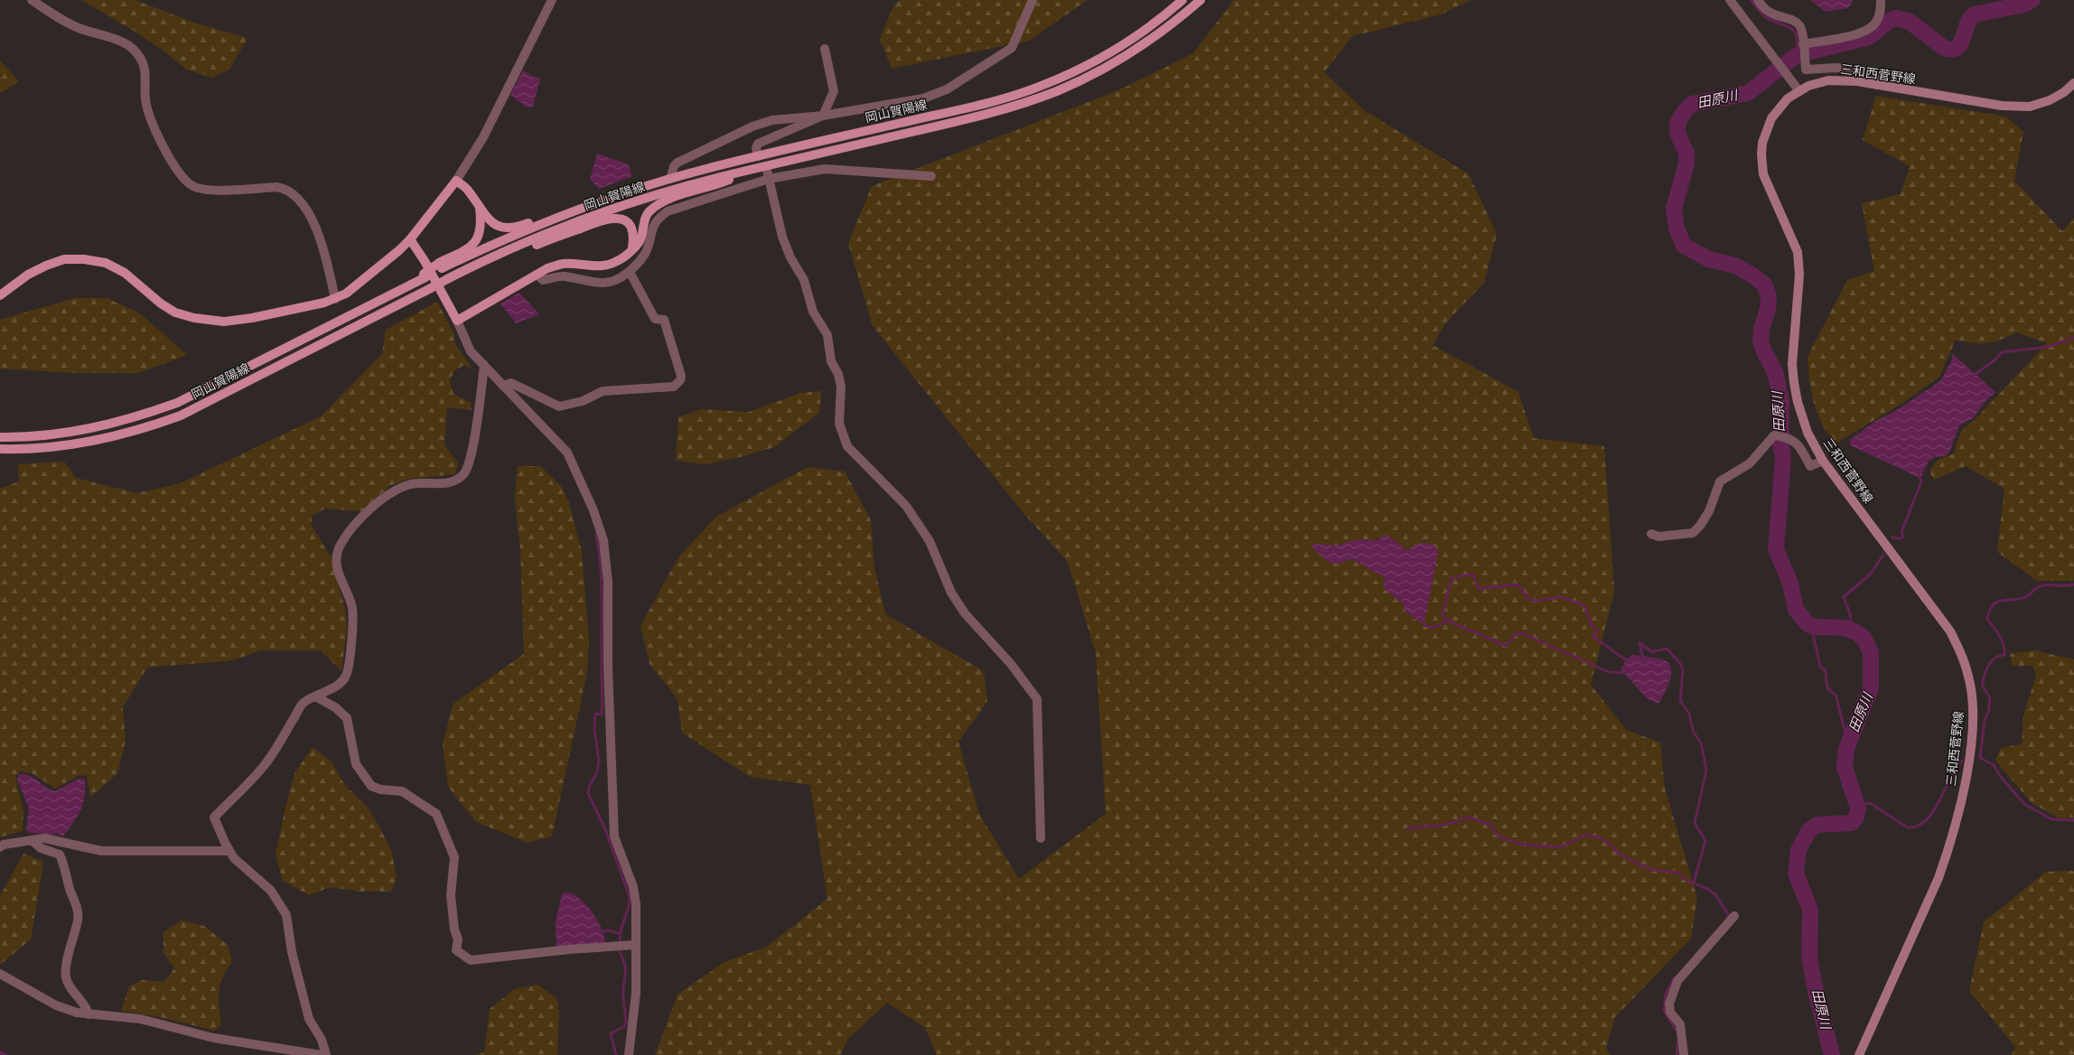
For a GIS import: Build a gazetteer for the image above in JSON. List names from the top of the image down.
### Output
{
  "streets": {
    "main road": ["三和西菅野線", "岡山賀陽線"]
  },
  "water": ["田原川"]
}
